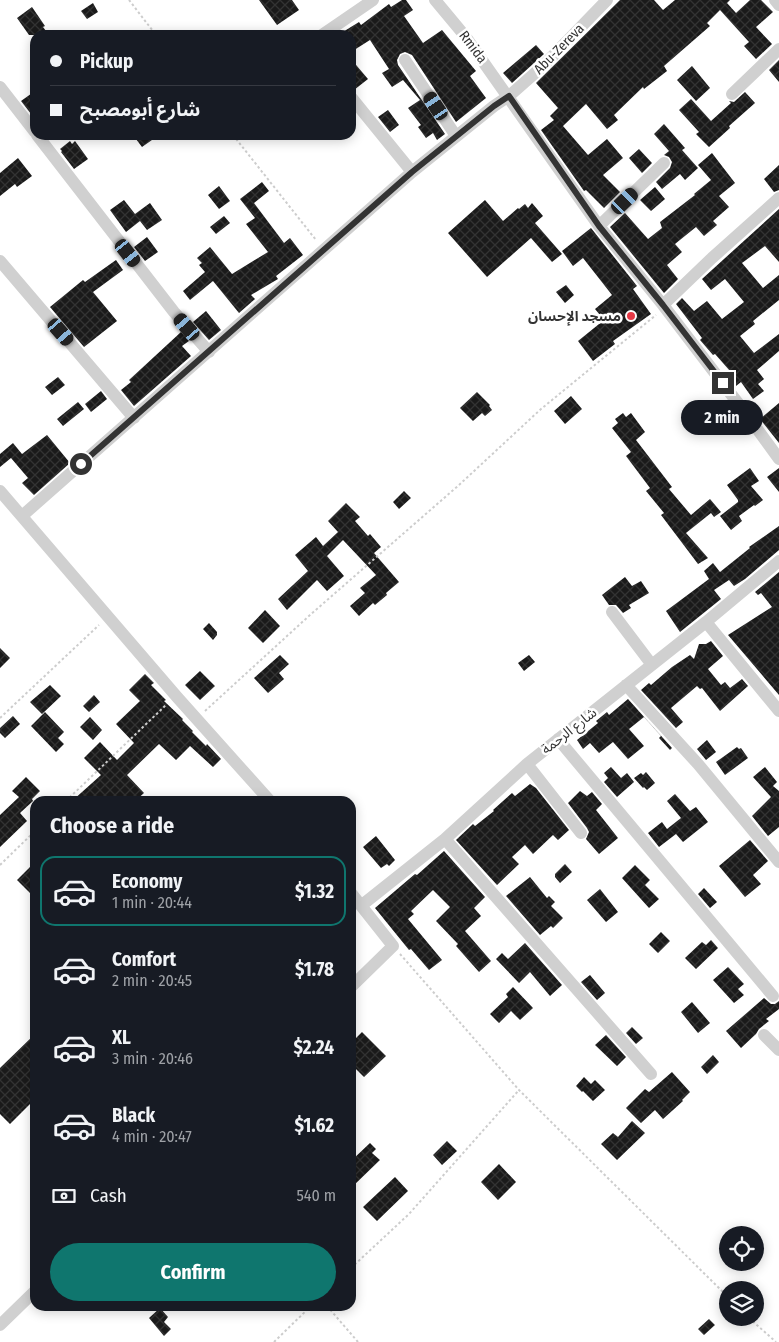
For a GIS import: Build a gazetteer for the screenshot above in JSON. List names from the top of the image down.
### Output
{
  "streets": {
    "street": ["Rmida", "Abu-Zereva", "شارع الرحمة"]
  },
  "crossings": [
    ["Rmida", "Abu-Zereva"]
  ],
  "places": ["مسجد الإحسان"],
  "page": {
    "banner": ["Pickup", "شارع أبومصبح"],
    "bubble": "2 min",
    "heading": "Choose a ride",
    "list": [
      {
        "name": "Economy",
        "note": "1 min · 20:44",
        "value": "$1.32"
      },
      {
        "name": "Comfort",
        "note": "2 min · 20:45",
        "value": "$1.78"
      },
      {
        "name": "XL",
        "note": "3 min · 20:46",
        "value": "$2.24"
      },
      {
        "name": "Black",
        "note": "4 min · 20:47",
        "value": "$1.62"
      }
    ],
    "pay": ["Cash", "540 m"],
    "buttons": "Confirm"
  }
}
